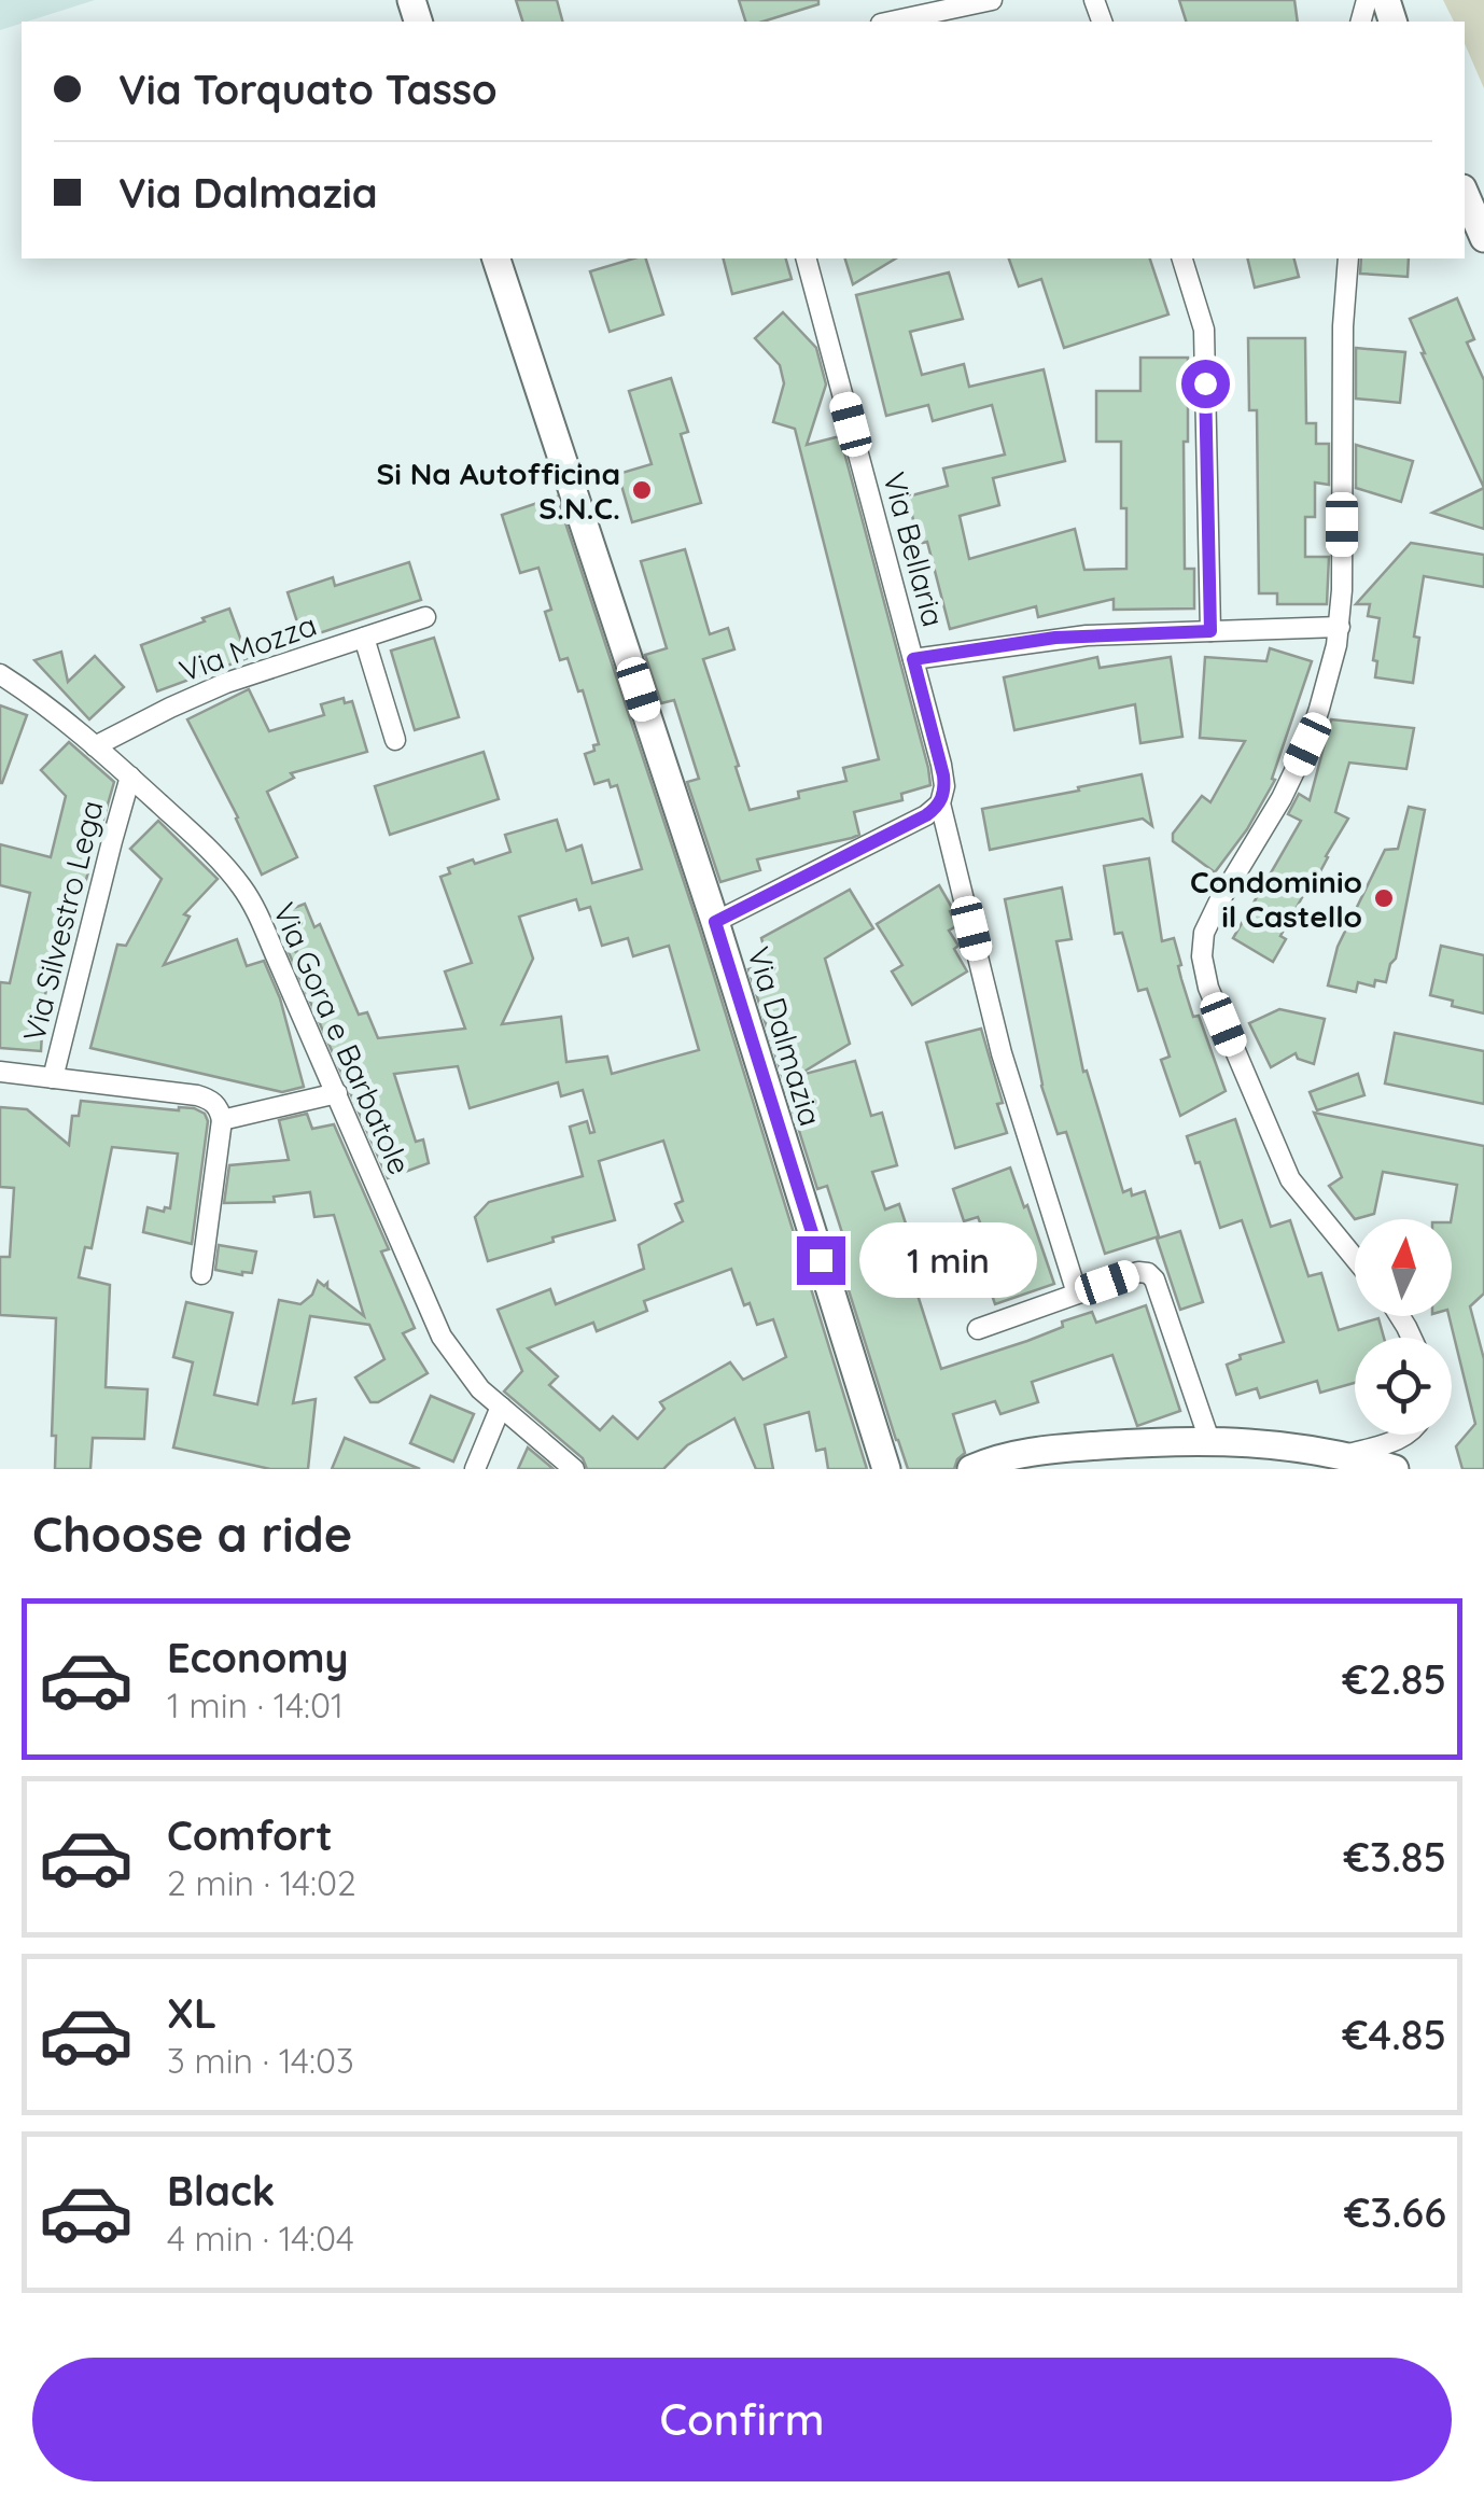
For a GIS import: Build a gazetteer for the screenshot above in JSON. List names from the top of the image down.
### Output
{
  "streets": {
    "street": [
      "Via Bellaria",
      "Via Mozza",
      "Via Silvestro Lega",
      "Via Dalmazia",
      "Via Gora e Barbatole"
    ]
  },
  "crossings": [
    ["Via Mozza", "Via Gora e Barbatole"],
    ["Via Silvestro Lega", "Via Gora e Barbatole"]
  ],
  "places": ["Si Na Autofficina S.N.C.", "Condominio il Castello"],
  "north": "top",
  "page": {
    "banner": ["Via Torquato Tasso", "Via Dalmazia"],
    "bubble": "1 min",
    "heading": "Choose a ride",
    "list": [
      {
        "name": "Economy",
        "note": "1 min · 14:01",
        "value": "€2.85"
      },
      {
        "name": "Comfort",
        "note": "2 min · 14:02",
        "value": "€3.85"
      },
      {
        "name": "XL",
        "note": "3 min · 14:03",
        "value": "€4.85"
      },
      {
        "name": "Black",
        "note": "4 min · 14:04",
        "value": "€3.66"
      }
    ],
    "buttons": "Confirm"
  }
}
